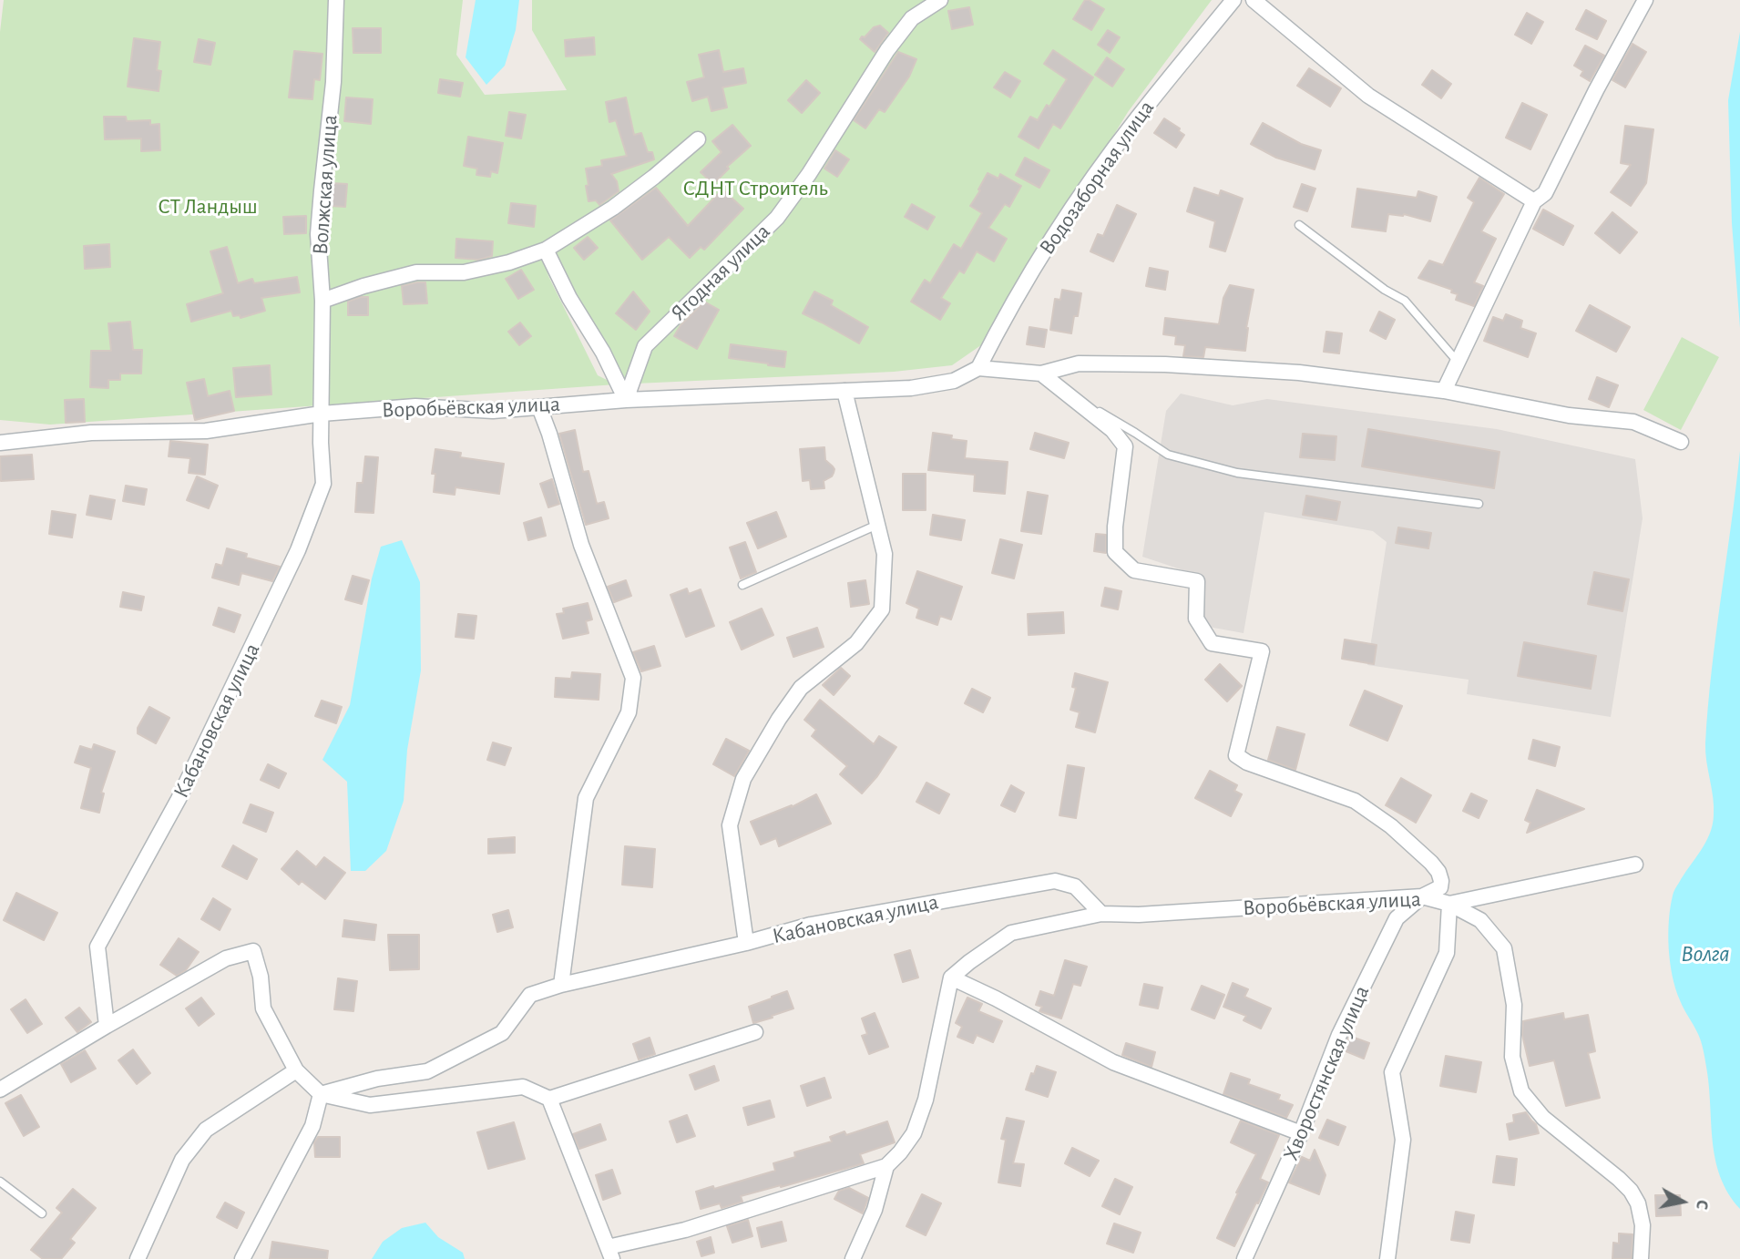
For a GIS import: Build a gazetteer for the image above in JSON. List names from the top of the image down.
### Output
{
  "streets": {
    "street": [
      "Водозаборная улица",
      "Волжская улица",
      "Ягодная улица",
      "Воробьёвская улица",
      "Кабановская улица",
      "Хворостянская улица"
    ]
  },
  "crossings": [
    ["Водозаборная улица", "Воробьёвская улица"],
    ["Волжская улица", "Воробьёвская улица"],
    ["Волжская улица", "Кабановская улица"],
    ["Ягодная улица", "Воробьёвская улица"],
    ["Воробьёвская улица", "Кабановская улица"],
    ["Воробьёвская улица", "Хворостянская улица"]
  ],
  "water": ["Волга"],
  "parks": ["СДНТ Строитель", "СТ Ландыш"],
  "north": "right"
}
